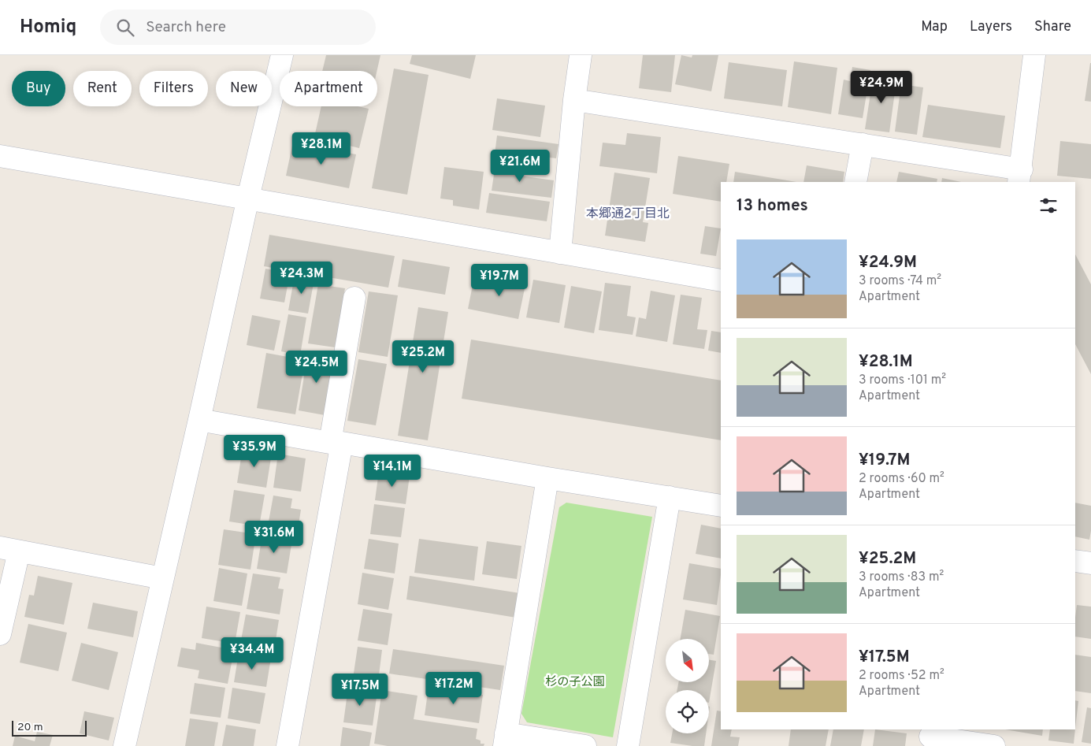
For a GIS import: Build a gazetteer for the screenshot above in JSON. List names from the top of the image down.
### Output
{
  "districts": ["本郷通2丁目北"],
  "parks": ["杉の子公園"],
  "scale_bar": "20 m",
  "north": "bottom right",
  "page": {
    "header": "Homiq",
    "search": "Search here",
    "nav": ["Map", "Layers", "Share"],
    "price": [
      "¥24.9M",
      "¥28.1M",
      "¥21.6M",
      "¥24.3M",
      "¥19.7M",
      "¥25.2M",
      "¥24.5M",
      "¥35.9M",
      "¥14.1M",
      "¥31.6M",
      "¥34.4M",
      "¥17.2M",
      "¥17.5M"
    ],
    "chip": [
      "Buy",
      "Rent",
      "Filters",
      "New",
      "Apartment"
    ],
    "heading": "13 homes",
    "list": [
      {
        "name": "¥24.9M",
        "note": "3 rooms · 74 m² · Apartment"
      },
      {
        "name": "¥28.1M",
        "note": "3 rooms · 101 m² · Apartment"
      },
      {
        "name": "¥19.7M",
        "note": "2 rooms · 60 m² · Apartment"
      },
      {
        "name": "¥25.2M",
        "note": "3 rooms · 83 m² · Apartment"
      },
      {
        "name": "¥17.5M",
        "note": "2 rooms · 52 m² · Apartment"
      }
    ],
    "scale": "20 m"
  }
}
